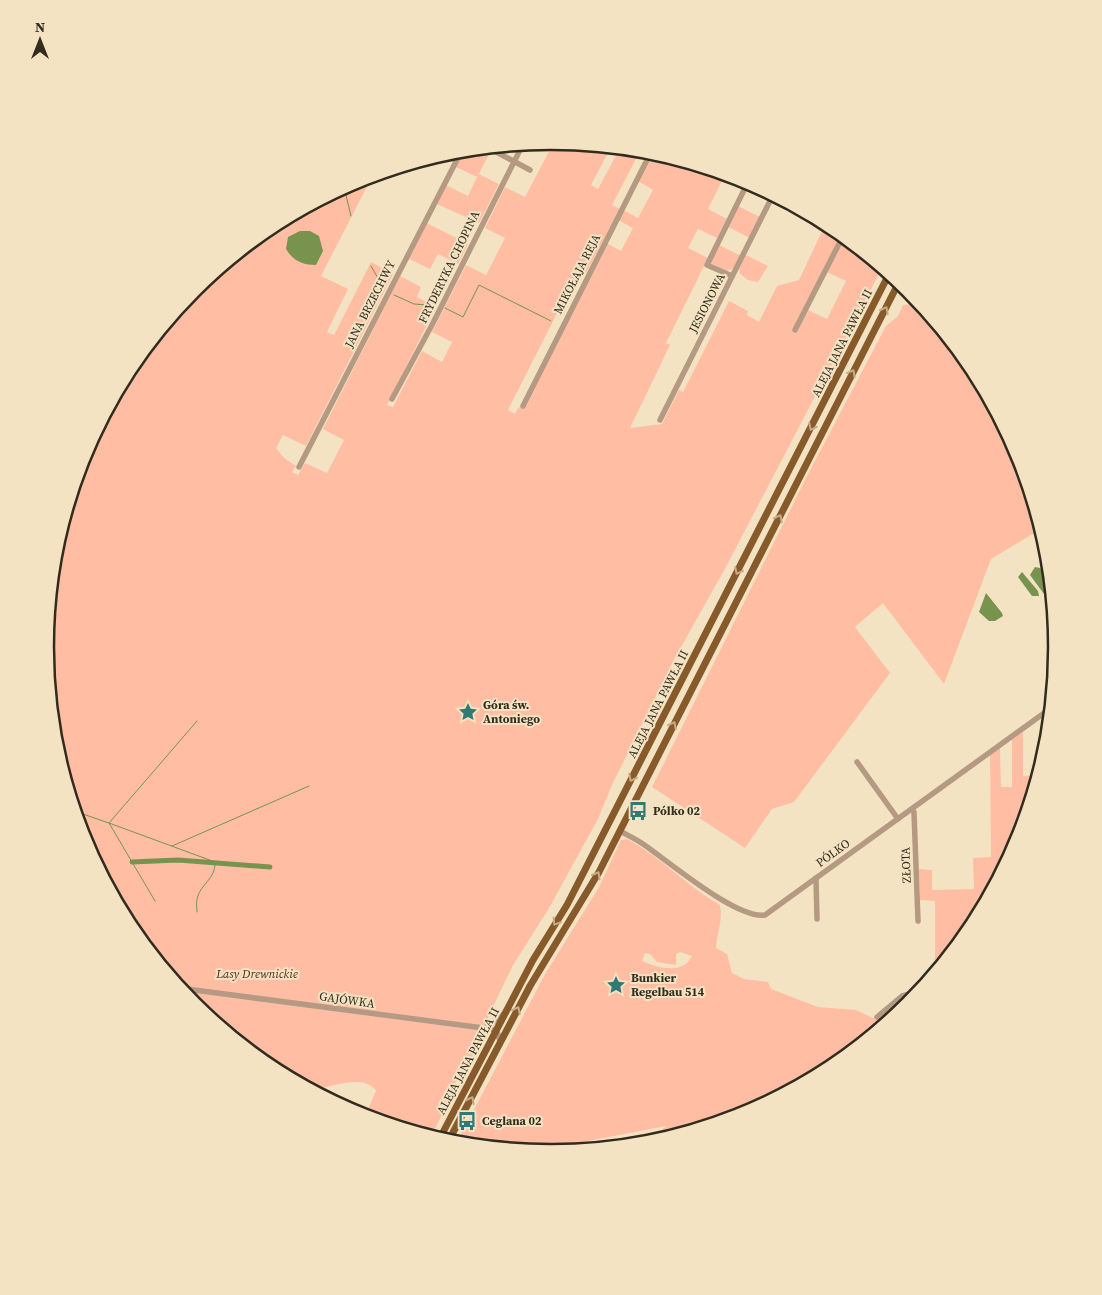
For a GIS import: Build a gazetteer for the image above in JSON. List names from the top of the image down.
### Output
{
  "streets": {
    "main road": ["ALEJA JANA PAWŁA II"],
    "street": [
      "FRYDERYKA CHOPINA",
      "MIKOŁAJA REJA",
      "JESIONOWA",
      "JANA BRZECHWY",
      "PÓLKO",
      "ZŁOTA",
      "GAJÓWKA"
    ]
  },
  "crossings": [
    ["ALEJA JANA PAWŁA II", "PÓLKO"],
    ["ALEJA JANA PAWŁA II", "GAJÓWKA"],
    ["PÓLKO", "ZŁOTA"]
  ],
  "parks": ["Lasy Drewnickie"],
  "places": {
    "place": ["Góra św. Antoniego", "Bunkier Regelbau 514"],
    "bus stop": ["Pólko 02", "Ceglana 02"]
  },
  "north": "top"
}
